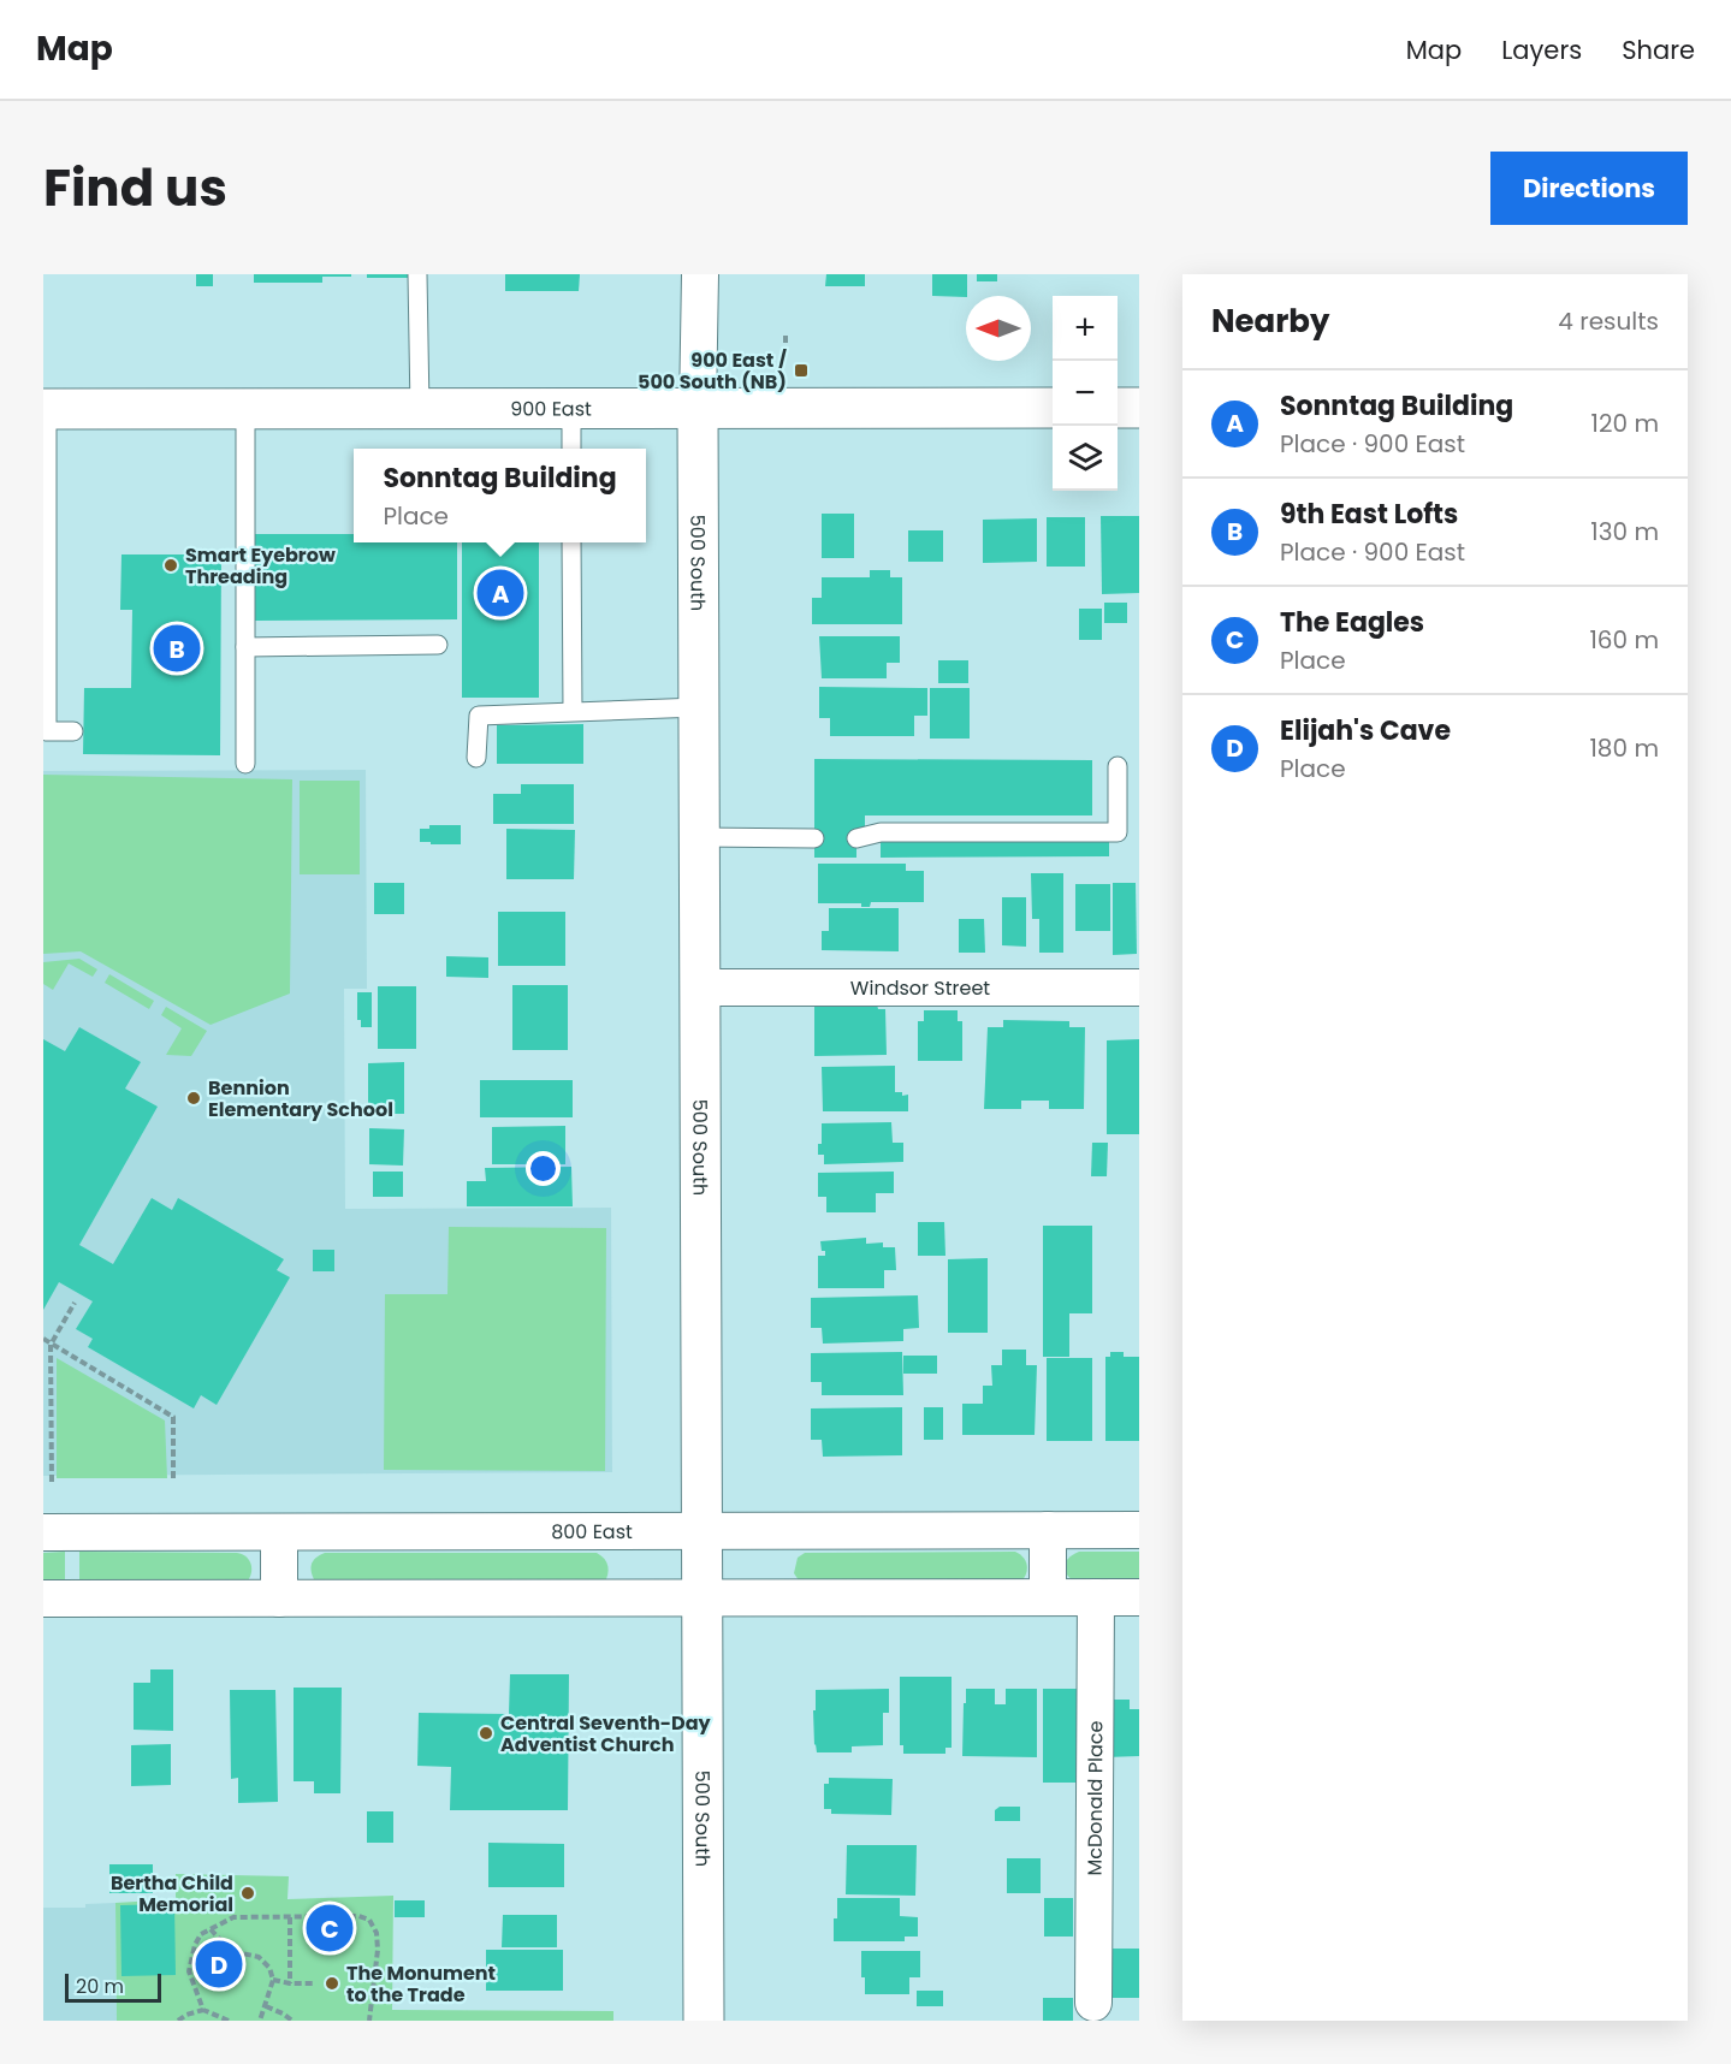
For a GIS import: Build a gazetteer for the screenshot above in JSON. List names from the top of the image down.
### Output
{
  "streets": {
    "street": [
      "900 East",
      "500 South",
      "Windsor Street",
      "800 East",
      "McDonald Place"
    ]
  },
  "crossings": [
    ["900 East", "500 South"],
    ["500 South", "Windsor Street"],
    ["500 South", "800 East"]
  ],
  "places": {
    "transit": ["900 East / 500 South (NB)"],
    "other": [
      "Smart Eyebrow Threading",
      "Bennion Elementary School",
      "Central Seventh-Day Adventist Church",
      "Bertha Child Memorial",
      "The Monument to the Trade"
    ]
  },
  "scale_bar": "20 m",
  "north": "left",
  "page": {
    "header": "Map",
    "nav": ["Map", "Layers", "Share"],
    "title": "Find us",
    "buttons": "Directions",
    "heading": ["Nearby", "4 results"],
    "map_buttons": ["+", "−"],
    "list": [
      {
        "mark": "A",
        "name": "Sonntag Building",
        "note": "Place · 900 East",
        "value": "120 m"
      },
      {
        "mark": "B",
        "name": "9th East Lofts",
        "note": "Place · 900 East",
        "value": "130 m"
      },
      {
        "mark": "C",
        "name": "The Eagles",
        "note": "Place",
        "value": "160 m"
      },
      {
        "mark": "D",
        "name": "Elijah's Cave",
        "note": "Place",
        "value": "180 m"
      }
    ],
    "popup": ["Sonntag Building", "Place"],
    "pins": [
      "A",
      "B",
      "C",
      "D"
    ],
    "scale": "20 m"
  }
}
